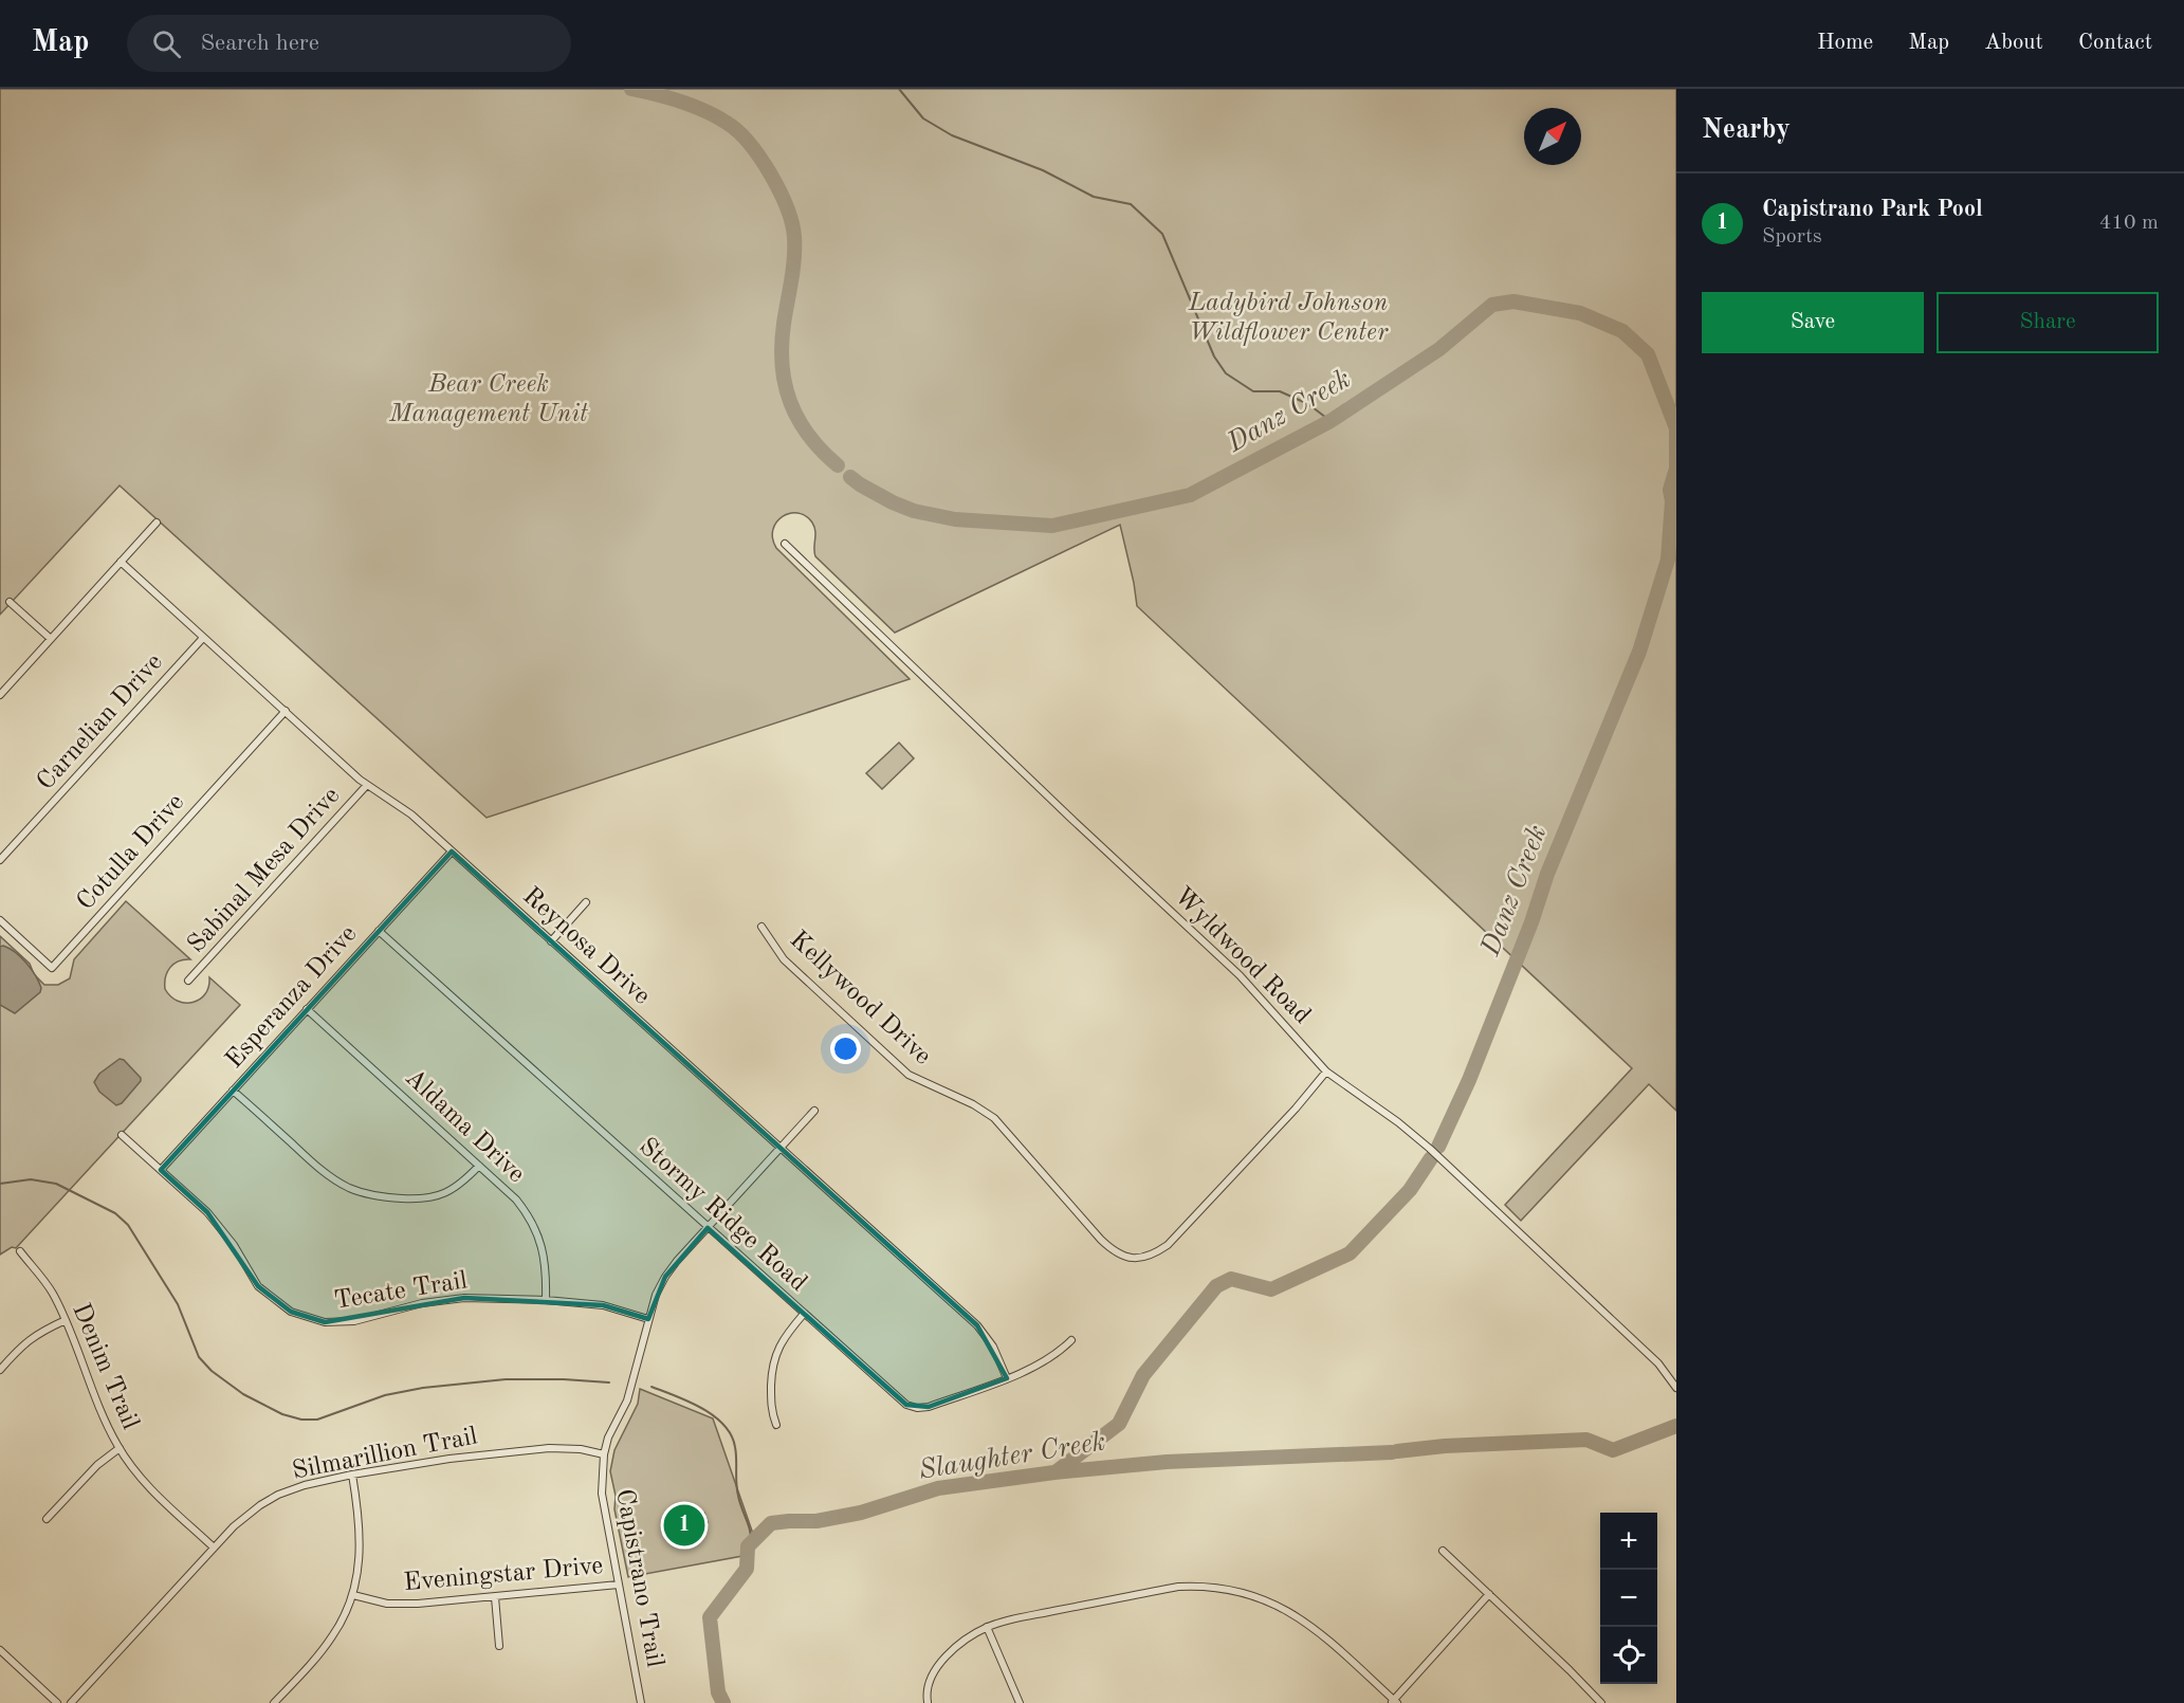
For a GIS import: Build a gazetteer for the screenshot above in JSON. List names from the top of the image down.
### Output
{
  "streets": {
    "street": [
      "Carnelian Drive",
      "Cotulla Drive",
      "Sabinal Mesa Drive",
      "Reynosa Drive",
      "Wyldwood Road",
      "Esperanza Drive",
      "Kellywood Drive",
      "Aldama Drive",
      "Stormy Ridge Road",
      "Tecate Trail",
      "Denim Trail",
      "Silmarillion Trail",
      "Eveningstar Drive",
      "Capistrano Trail"
    ]
  },
  "crossings": [
    ["Carnelian Drive", "Reynosa Drive"],
    ["Cotulla Drive", "Reynosa Drive"],
    ["Sabinal Mesa Drive", "Reynosa Drive"],
    ["Reynosa Drive", "Esperanza Drive"],
    ["Reynosa Drive", "Stormy Ridge Road"],
    ["Reynosa Drive", "Capistrano Trail"],
    ["Wyldwood Road", "Kellywood Drive"],
    ["Esperanza Drive", "Aldama Drive"],
    ["Esperanza Drive", "Stormy Ridge Road"],
    ["Esperanza Drive", "Tecate Trail"],
    ["Aldama Drive", "Tecate Trail"],
    ["Stormy Ridge Road", "Capistrano Trail"],
    ["Tecate Trail", "Capistrano Trail"],
    ["Denim Trail", "Silmarillion Trail"],
    ["Silmarillion Trail", "Capistrano Trail"],
    ["Eveningstar Drive", "Capistrano Trail"]
  ],
  "water": ["Danz Creek", "Slaughter Creek"],
  "parks": ["Ladybird Johnson Wildflower Center", "Bear Creek Management Unit"],
  "north": "top right",
  "page": {
    "header": "Map",
    "search": "Search here",
    "nav": [
      "Home",
      "Map",
      "About",
      "Contact"
    ],
    "heading": "Nearby",
    "list": [
      {
        "mark": "1",
        "name": "Capistrano Park Pool",
        "note": "Sports",
        "value": "410 m"
      }
    ],
    "buttons": ["Save", "Share"],
    "pins": "1",
    "map_buttons": ["+", "−"]
  }
}
